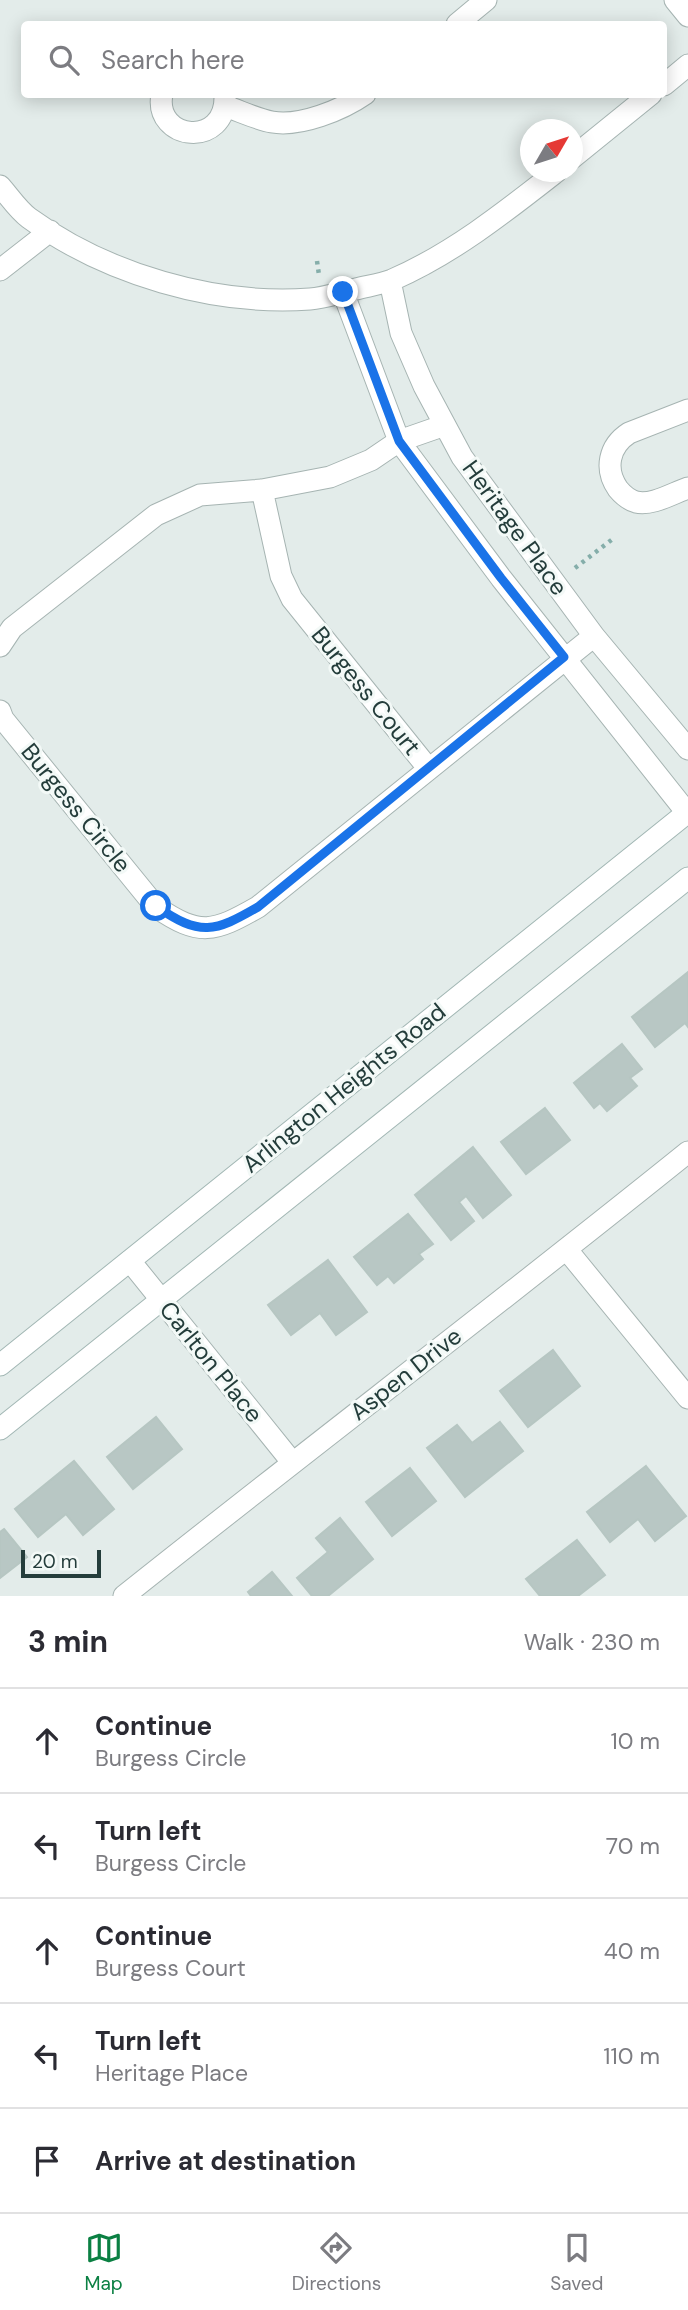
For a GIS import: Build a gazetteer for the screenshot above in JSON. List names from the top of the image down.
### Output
{
  "streets": {
    "street": [
      "Heritage Place",
      "Burgess Court",
      "Burgess Circle",
      "Arlington Heights Road",
      "Carlton Place",
      "Aspen Drive"
    ]
  },
  "crossings": [
    ["Heritage Place", "Burgess Court"],
    ["Heritage Place", "Arlington Heights Road"],
    ["Burgess Court", "Burgess Circle"],
    ["Arlington Heights Road", "Carlton Place"],
    ["Carlton Place", "Aspen Drive"]
  ],
  "scale_bar": "20 m",
  "north": "top right",
  "page": {
    "search": "Search here",
    "scale": "20 m",
    "heading": ["3 min", "Walk · 230 m"],
    "list": [
      ["Continue", "Burgess Circle", "10 m"],
      ["Turn left", "Burgess Circle", "70 m"],
      ["Continue", "Burgess Court", "40 m"],
      ["Turn left", "Heritage Place", "110 m"],
      "Arrive at destination"
    ],
    "nav": ["Map", "Directions", "Saved"]
  }
}
